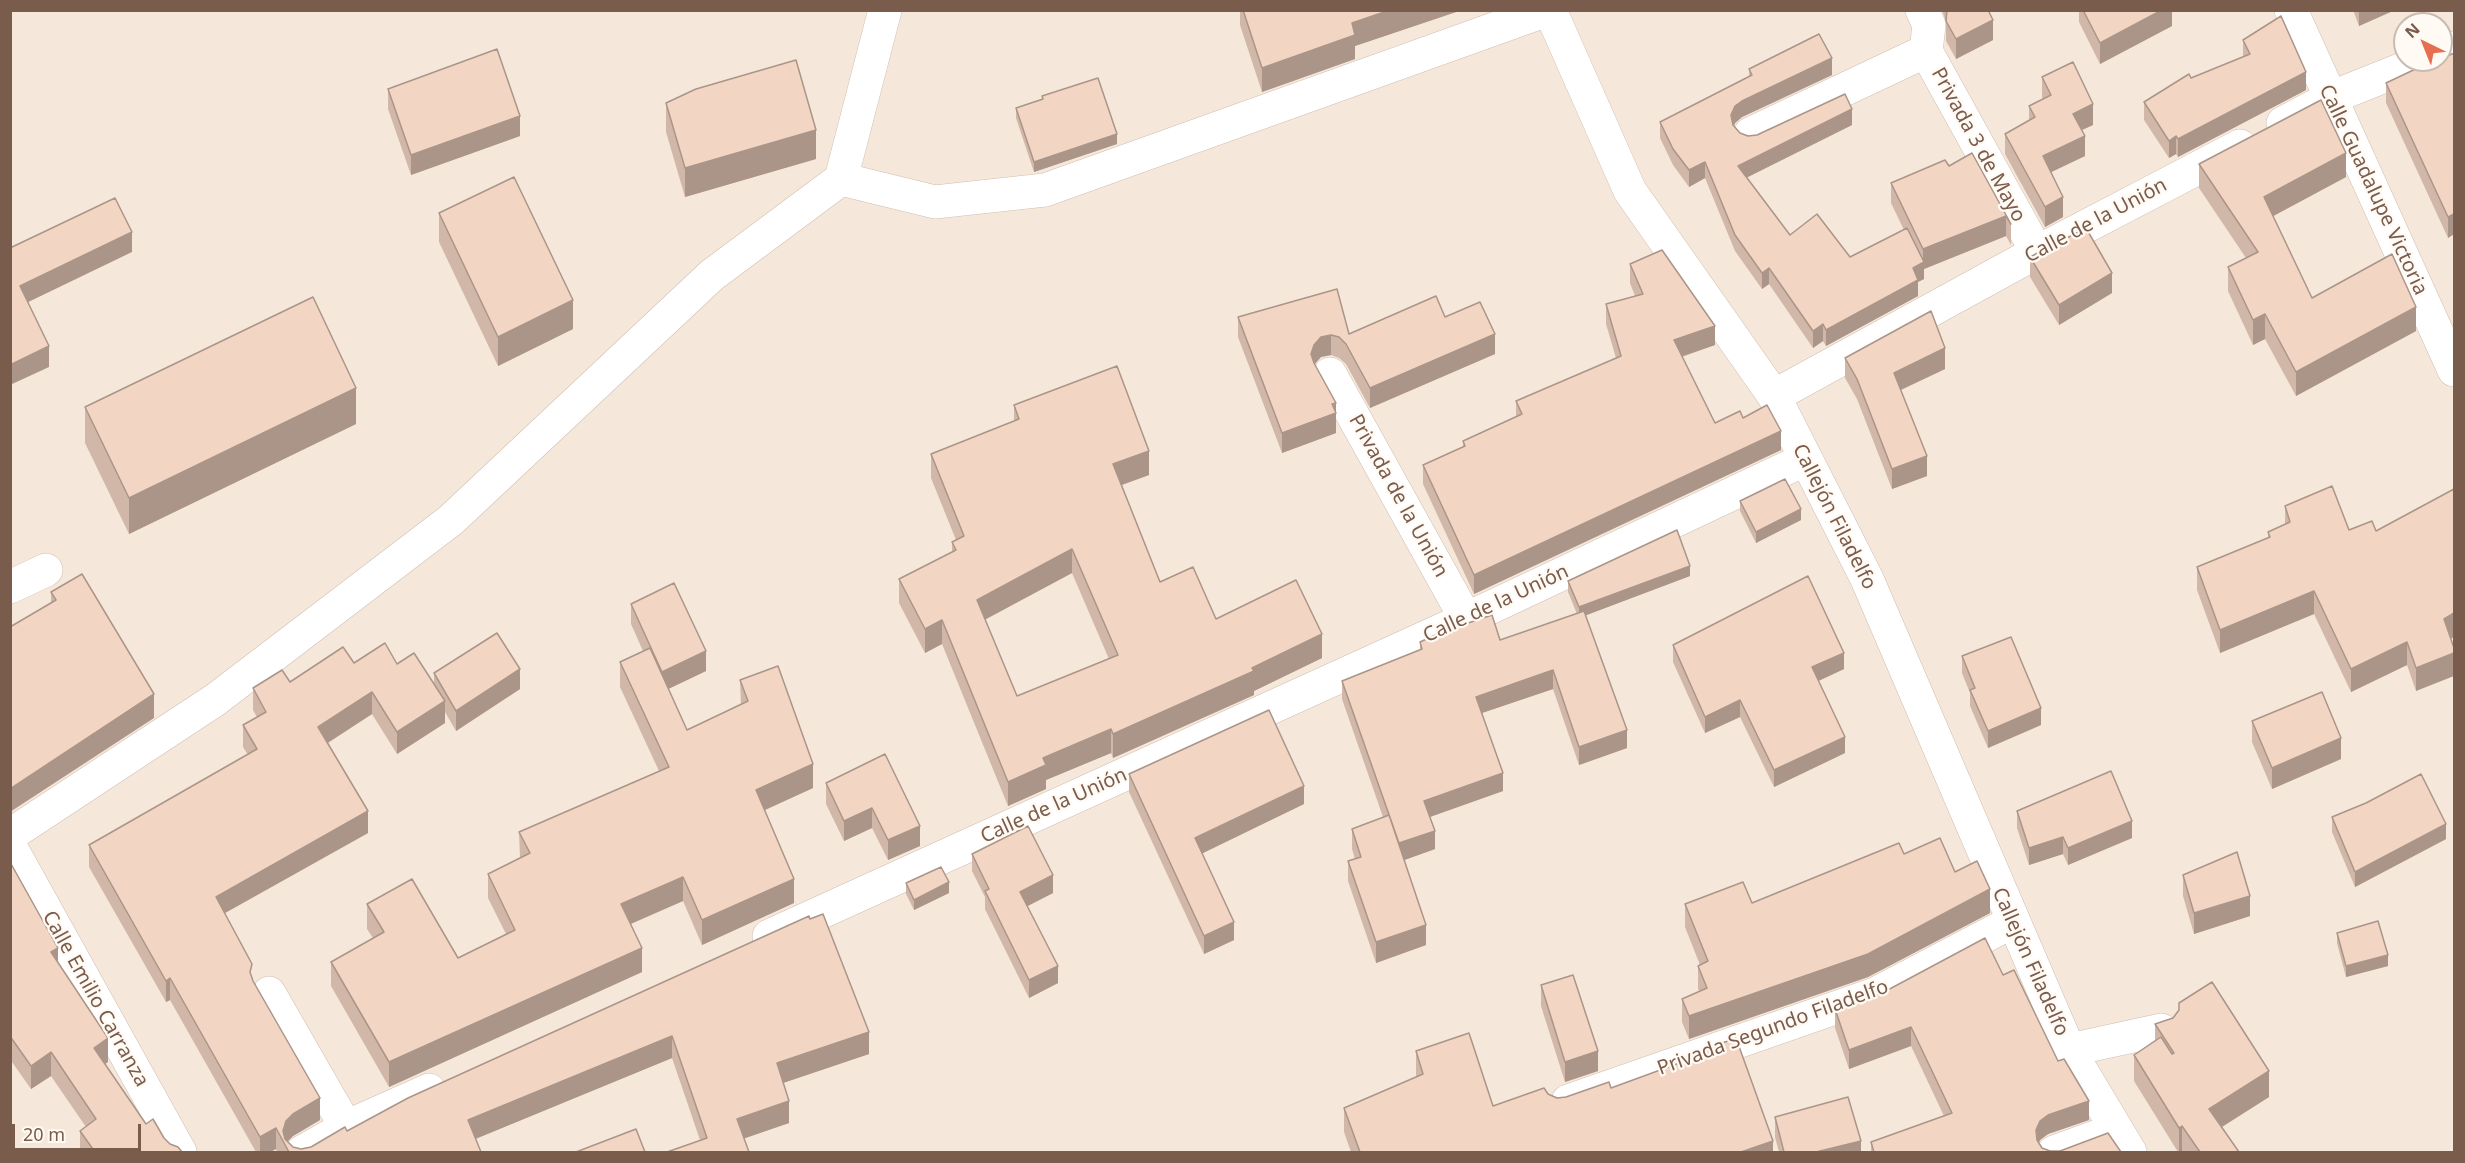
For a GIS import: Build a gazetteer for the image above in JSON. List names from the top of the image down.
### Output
{
  "streets": {
    "street": [
      "Privada 3 de Mayo",
      "Calle Guadalupe Victoria",
      "Calle de la Unión",
      "Privada de la Unión",
      "Callejón Filadelfo",
      "Calle Emilio Carranza",
      "Privada Segundo Filadelfo"
    ]
  },
  "crossings": [
    ["Privada 3 de Mayo", "Calle de la Unión"],
    ["Calle Guadalupe Victoria", "Calle de la Unión"],
    ["Calle de la Unión", "Privada de la Unión"],
    ["Calle de la Unión", "Callejón Filadelfo"],
    ["Callejón Filadelfo", "Privada Segundo Filadelfo"]
  ],
  "scale_bar": "20 m",
  "north": "top left"
}
